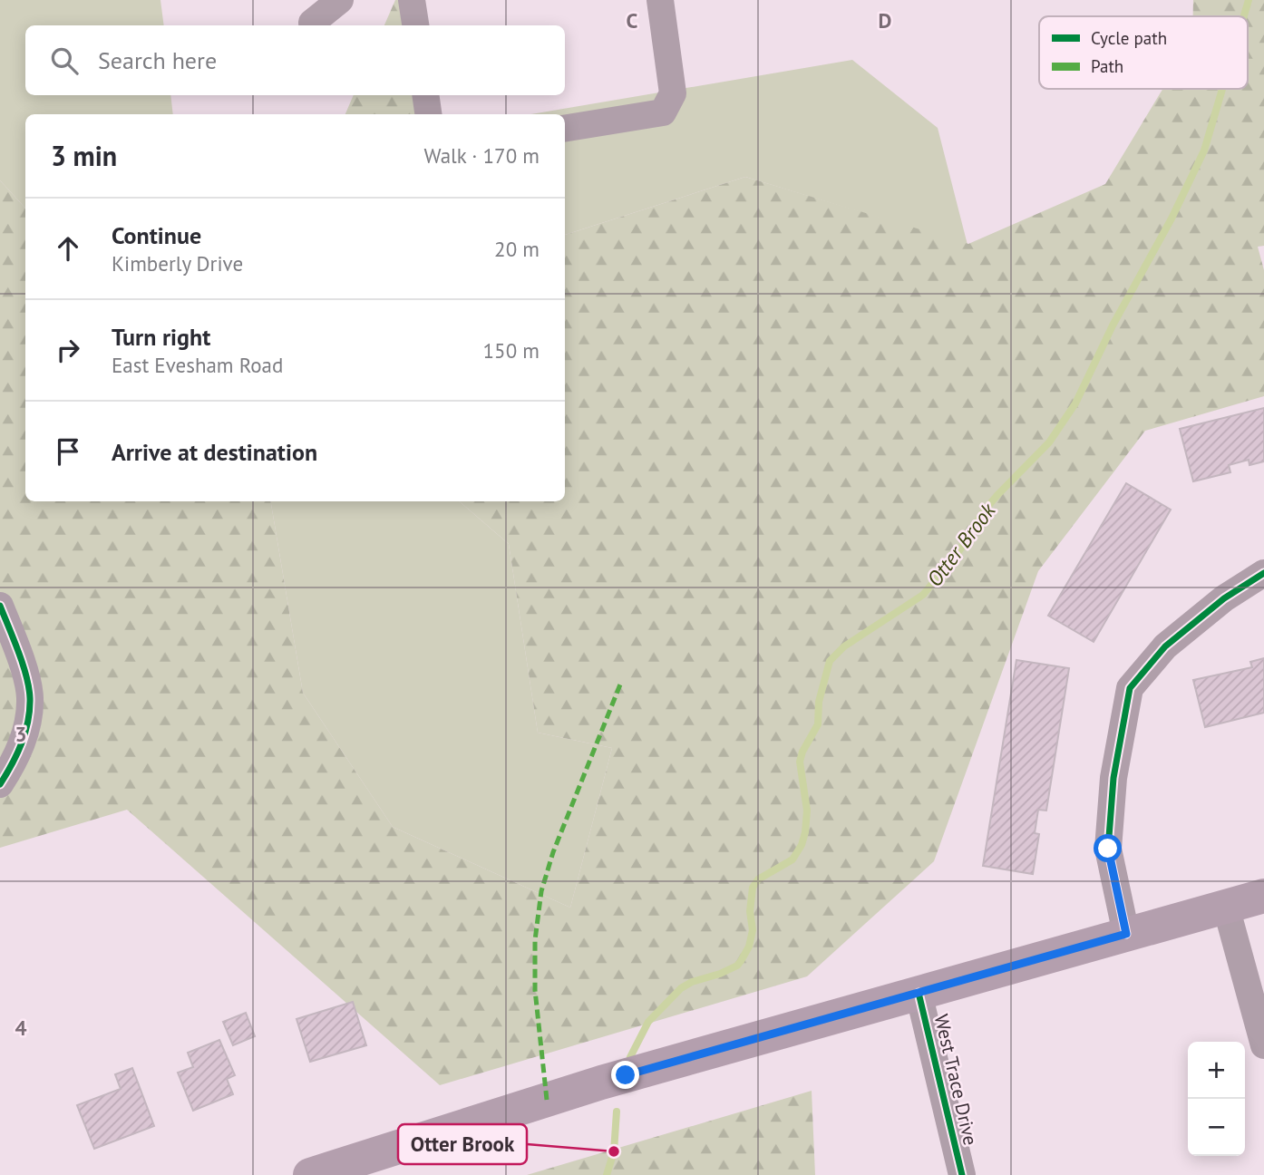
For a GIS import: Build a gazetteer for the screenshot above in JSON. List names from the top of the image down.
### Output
{
  "streets": {
    "street": ["West Trace Drive"]
  },
  "water": ["Otter Brook"],
  "places": ["Otter Brook"],
  "legend": ["Cycle path", "Path"],
  "page": {
    "search": "Search here",
    "heading": ["3 min", "Walk · 170 m"],
    "list": [
      ["Continue", "Kimberly Drive", "20 m"],
      ["Turn right", "East Evesham Road", "150 m"],
      "Arrive at destination"
    ],
    "map_buttons": ["+", "−"]
  },
  "grid": {
    "columns": ["C", "D"],
    "rows": ["3", "4"]
  }
}
